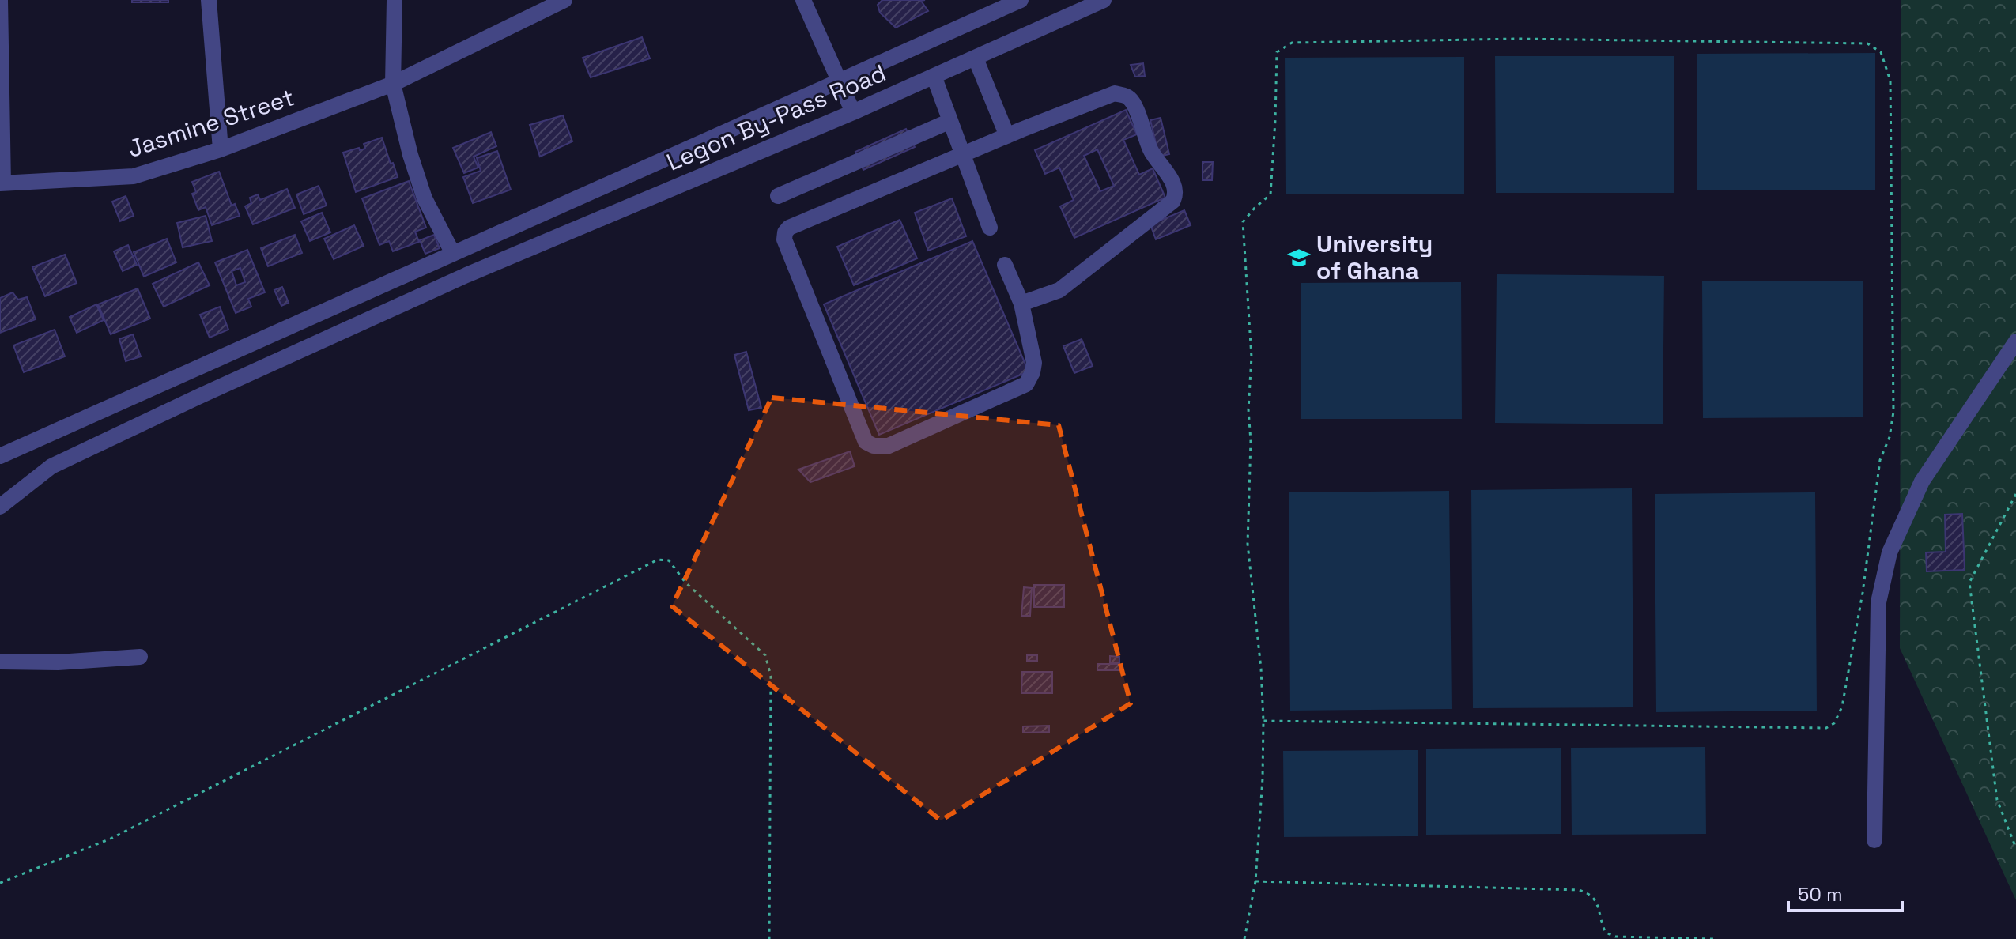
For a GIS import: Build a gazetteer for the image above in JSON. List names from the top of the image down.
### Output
{
  "streets": {
    "street": ["Legon By-Pass Road", "Jasmine Street"]
  },
  "places": {
    "school or university": ["University of Ghana"]
  },
  "scale_bar": "50 m"
}
